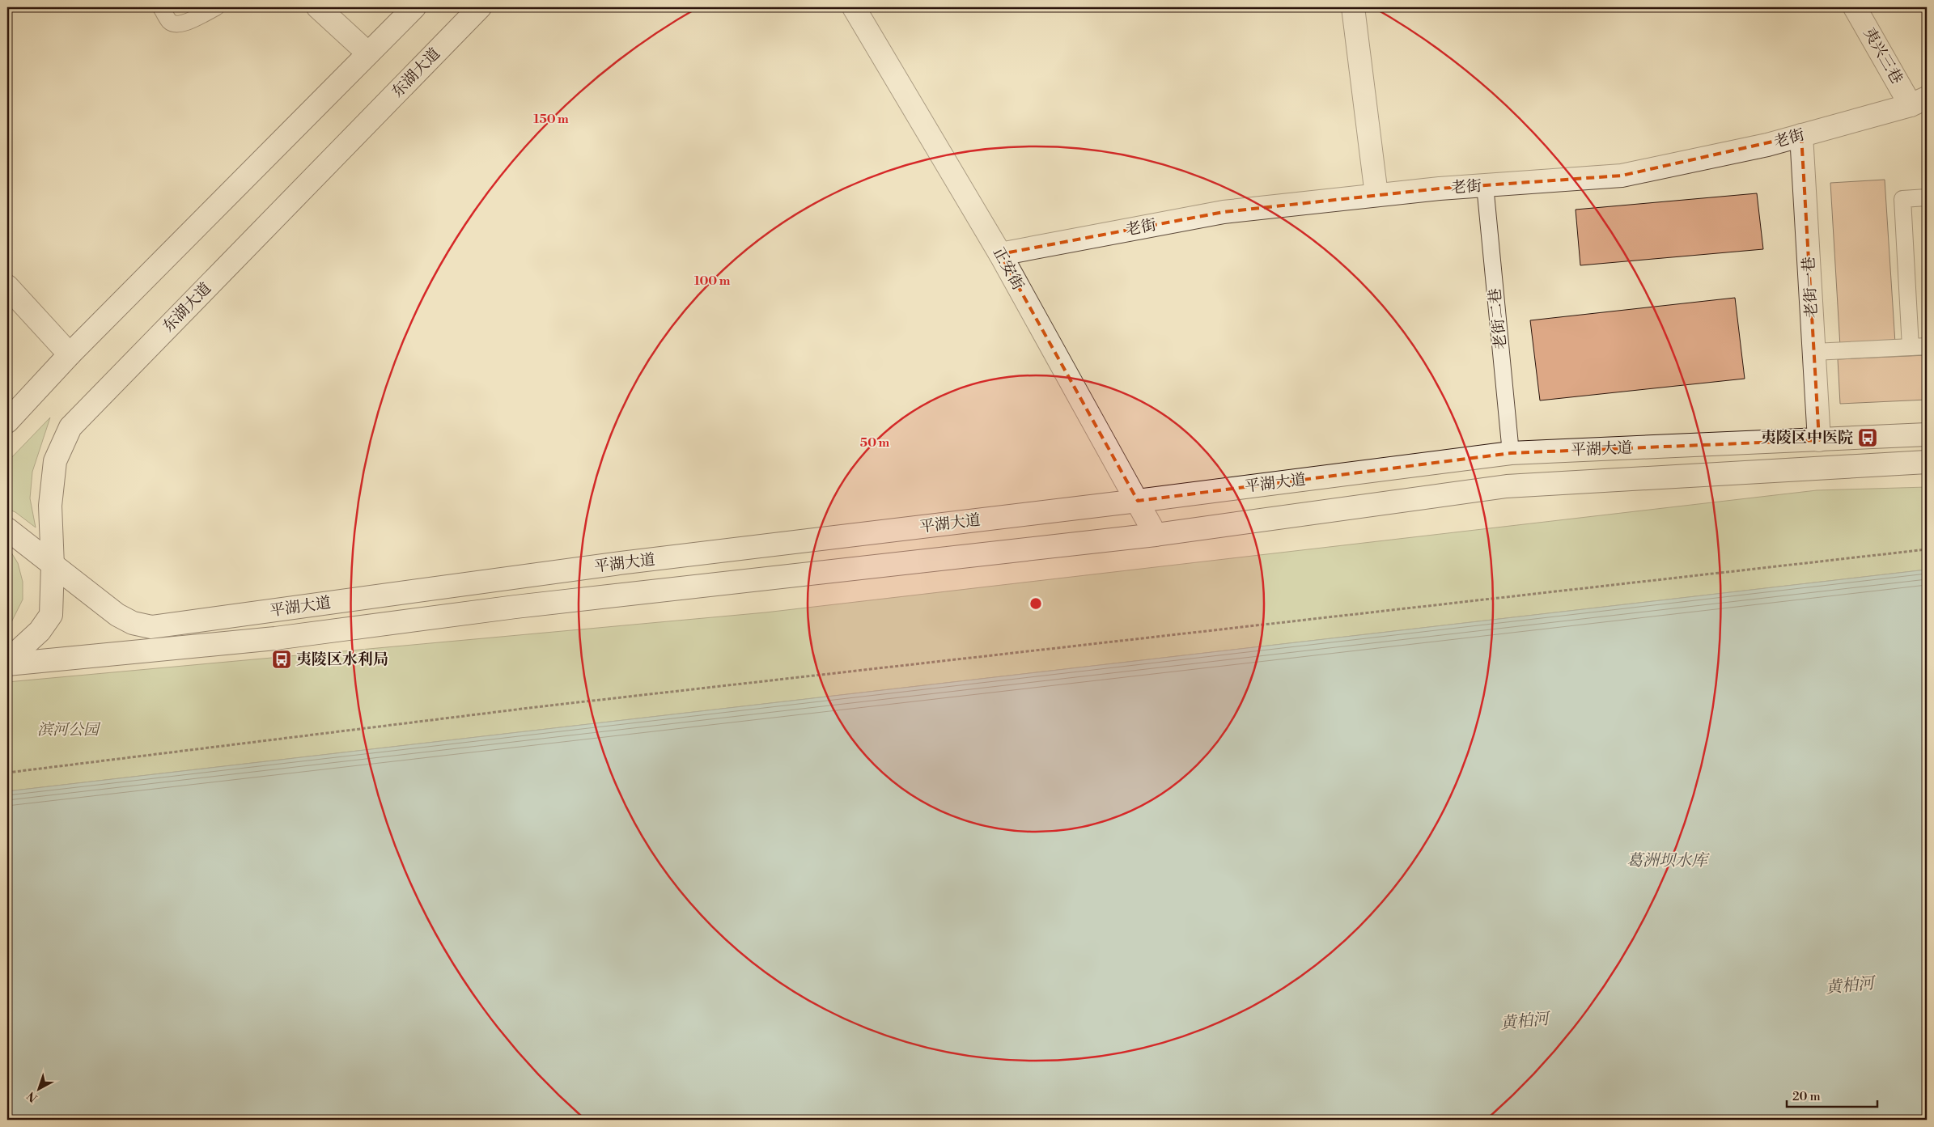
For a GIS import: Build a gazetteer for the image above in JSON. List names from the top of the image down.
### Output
{
  "streets": {
    "main road": [
      "夷兴三巷",
      "东湖大道",
      "老街",
      "正安街",
      "老街一巷",
      "平湖大道"
    ],
    "lane": ["老街二巷"]
  },
  "crossings": [
    ["夷兴三巷", "老街"],
    ["东湖大道", "平湖大道"],
    ["老街", "正安街"],
    ["老街", "老街一巷"],
    ["老街", "老街二巷"],
    ["正安街", "平湖大道"],
    ["老街一巷", "平湖大道"],
    ["老街二巷", "平湖大道"]
  ],
  "water": ["葛洲坝水库", "黄柏河"],
  "parks": ["滨河公园"],
  "places": {
    "bus stop": ["夷陵区中医院", "夷陵区水利局"]
  },
  "scale_bar": "20 m",
  "north": "bottom left",
  "rings": ["150 m", "100 m", "50 m"]
}
